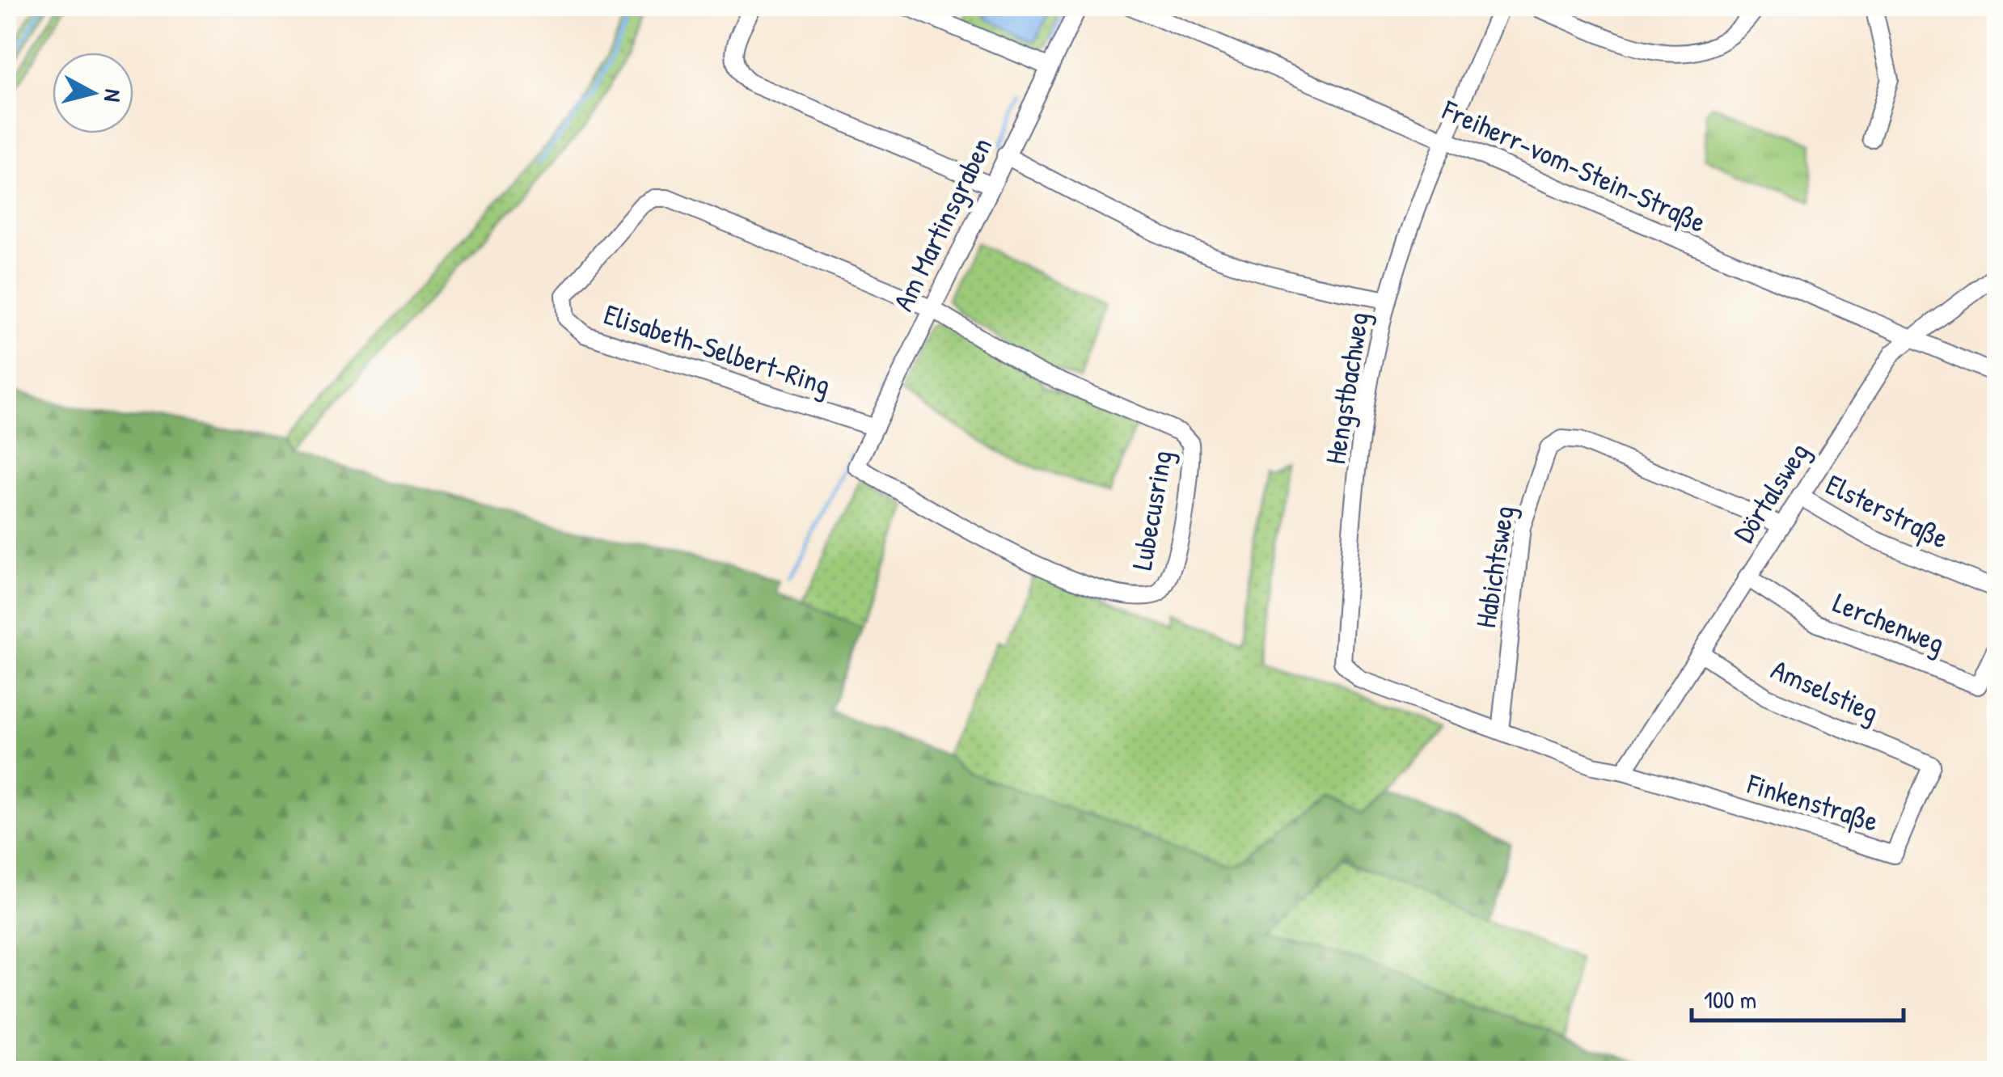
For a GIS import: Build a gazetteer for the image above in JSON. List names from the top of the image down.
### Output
{
  "streets": {
    "street": [
      "Freiherr-vom-Stein-Straße",
      "Am Martinsgraben",
      "Elisabeth-Selbert-Ring",
      "Hengstbachweg",
      "Dörtalsweg",
      "Lubecusring",
      "Elsterstraße",
      "Habichtsweg",
      "Lerchenweg",
      "Amselstieg",
      "Finkenstraße"
    ]
  },
  "crossings": [
    ["Freiherr-vom-Stein-Straße", "Hengstbachweg"],
    ["Freiherr-vom-Stein-Straße", "Dörtalsweg"],
    ["Am Martinsgraben", "Elisabeth-Selbert-Ring"],
    ["Am Martinsgraben", "Lubecusring"],
    ["Elisabeth-Selbert-Ring", "Lubecusring"],
    ["Hengstbachweg", "Habichtsweg"],
    ["Dörtalsweg", "Elsterstraße"],
    ["Dörtalsweg", "Habichtsweg"],
    ["Dörtalsweg", "Lerchenweg"],
    ["Dörtalsweg", "Amselstieg"],
    ["Dörtalsweg", "Finkenstraße"],
    ["Amselstieg", "Finkenstraße"]
  ],
  "scale_bar": "100 m",
  "north": "right"
}
